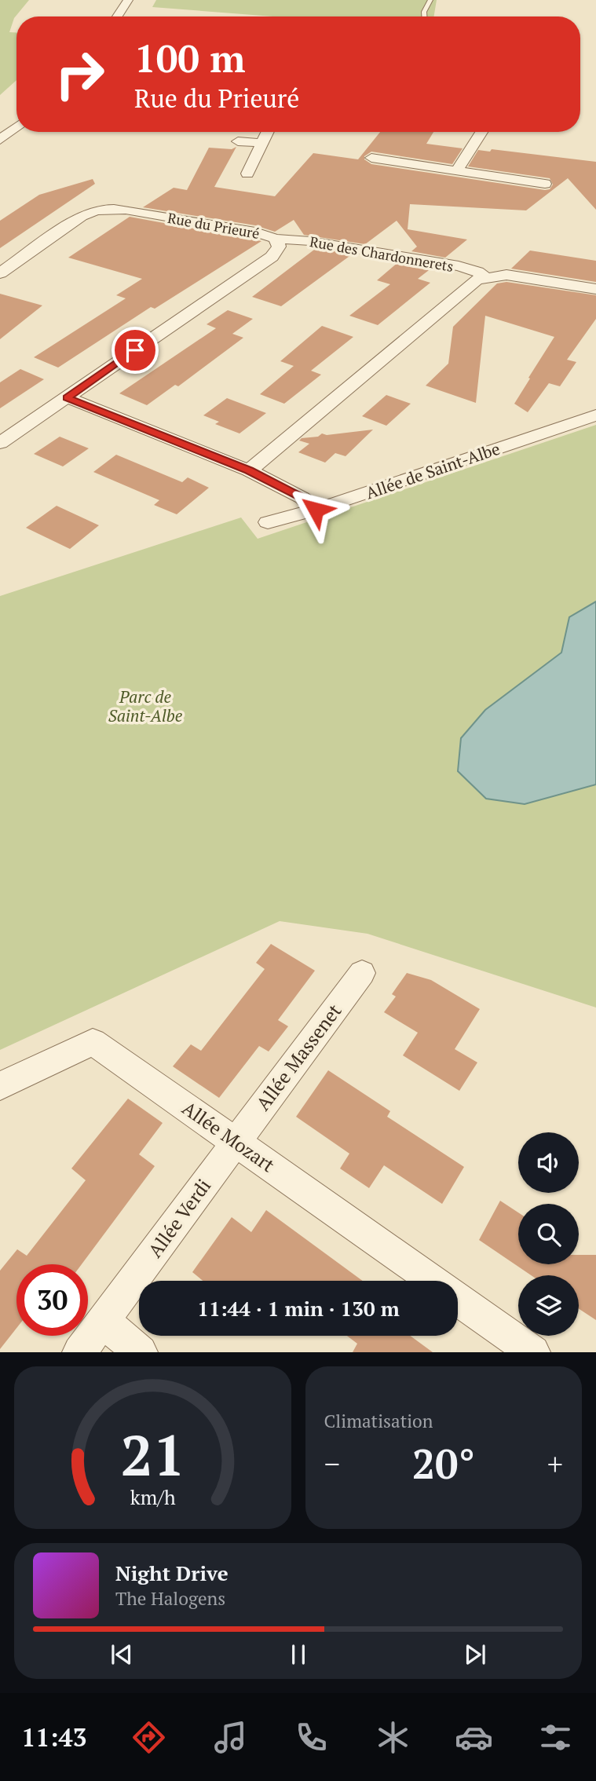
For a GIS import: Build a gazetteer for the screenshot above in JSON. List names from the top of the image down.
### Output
{
  "streets": {
    "street": [
      "Rue du Prieuré",
      "Rue des Chardonnerets",
      "Allée de Saint-Albe",
      "Allée Massenet",
      "Allée Mozart",
      "Allée Verdi"
    ]
  },
  "crossings": [
    ["Rue du Prieuré", "Rue des Chardonnerets"],
    ["Allée Massenet", "Allée Mozart"],
    ["Allée Massenet", "Allée Verdi"],
    ["Allée Mozart", "Allée Verdi"]
  ],
  "parks": ["Parc de Saint-Albe"],
  "page": {
    "turn": ["100 m", "Rue du Prieuré"],
    "limit": "30",
    "trip": "11:44 · 1 min · 130 m",
    "tile": "Climatisation",
    "heat": ["−", "20°", "+"],
    "song": ["Night Drive", "The Halogens"],
    "tabs": "11:43",
    "gauge": ["21", "km/h"]
  }
}
